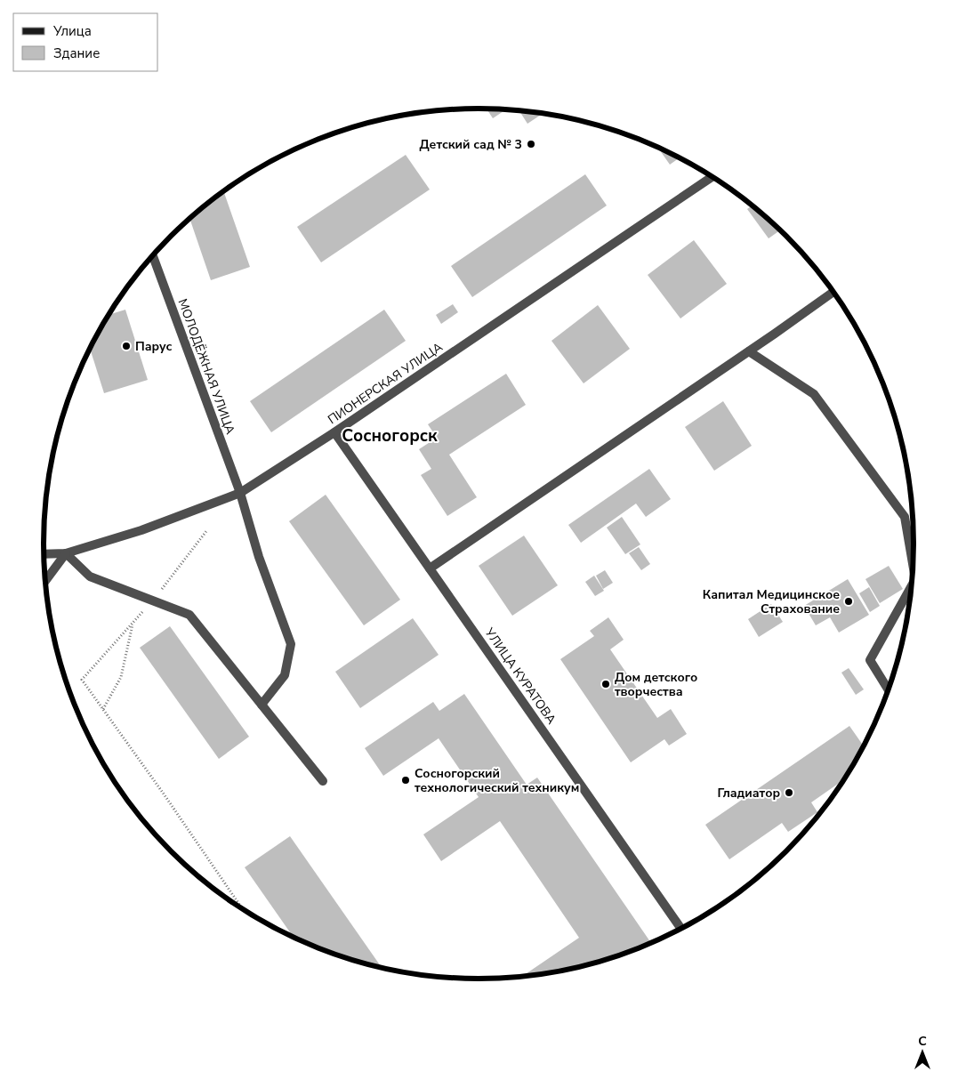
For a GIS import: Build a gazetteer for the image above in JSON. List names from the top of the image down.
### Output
{
  "streets": {
    "street": ["МОЛОДЁЖНАЯ УЛИЦА", "ПИОНЕРСКАЯ УЛИЦА", "УЛИЦА КУРАТОВА"]
  },
  "crossings": [
    ["МОЛОДЁЖНАЯ УЛИЦА", "ПИОНЕРСКАЯ УЛИЦА"],
    ["ПИОНЕРСКАЯ УЛИЦА", "УЛИЦА КУРАТОВА"]
  ],
  "districts": ["Сосногорск"],
  "places": [
    "Детский сад № 3",
    "Парус",
    "Капитал Медицинское Страхование",
    "Дом детского творчества",
    "Сосногорский технологический техникум",
    "Гладиатор"
  ],
  "legend": ["Улица", "Здание"],
  "north": "top"
}
